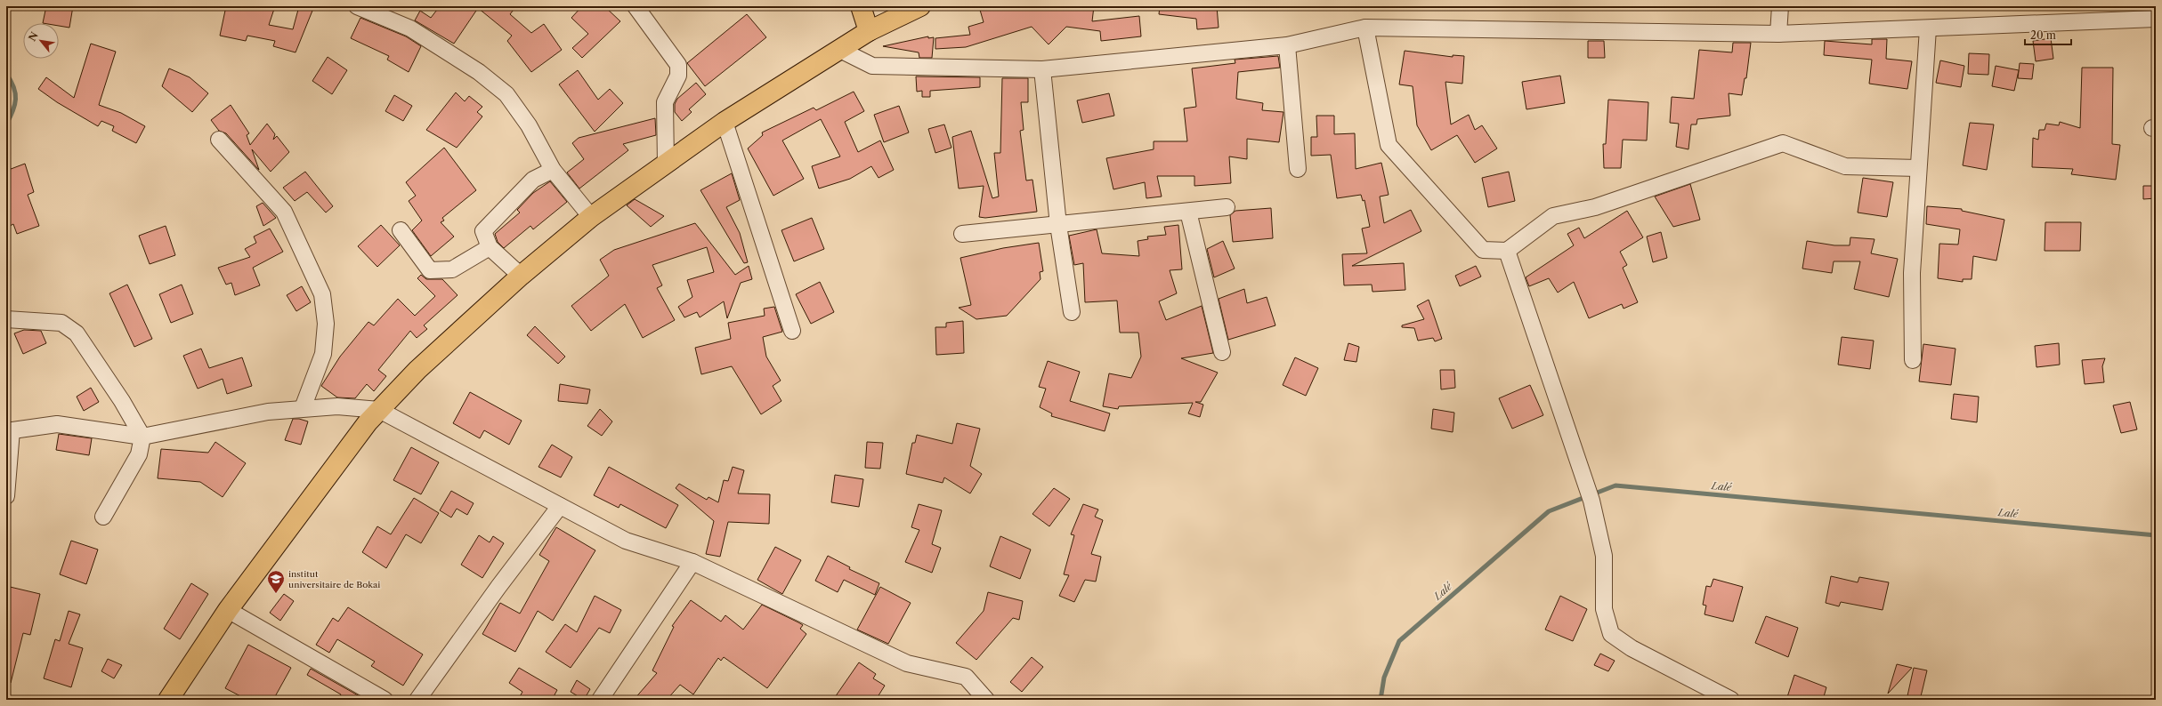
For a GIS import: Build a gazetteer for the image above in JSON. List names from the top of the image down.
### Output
{
  "water": ["Lalé"],
  "places": {
    "school or university": ["institut universitaire de Bokai"]
  },
  "scale_bar": "20 m",
  "north": "top left"
}
